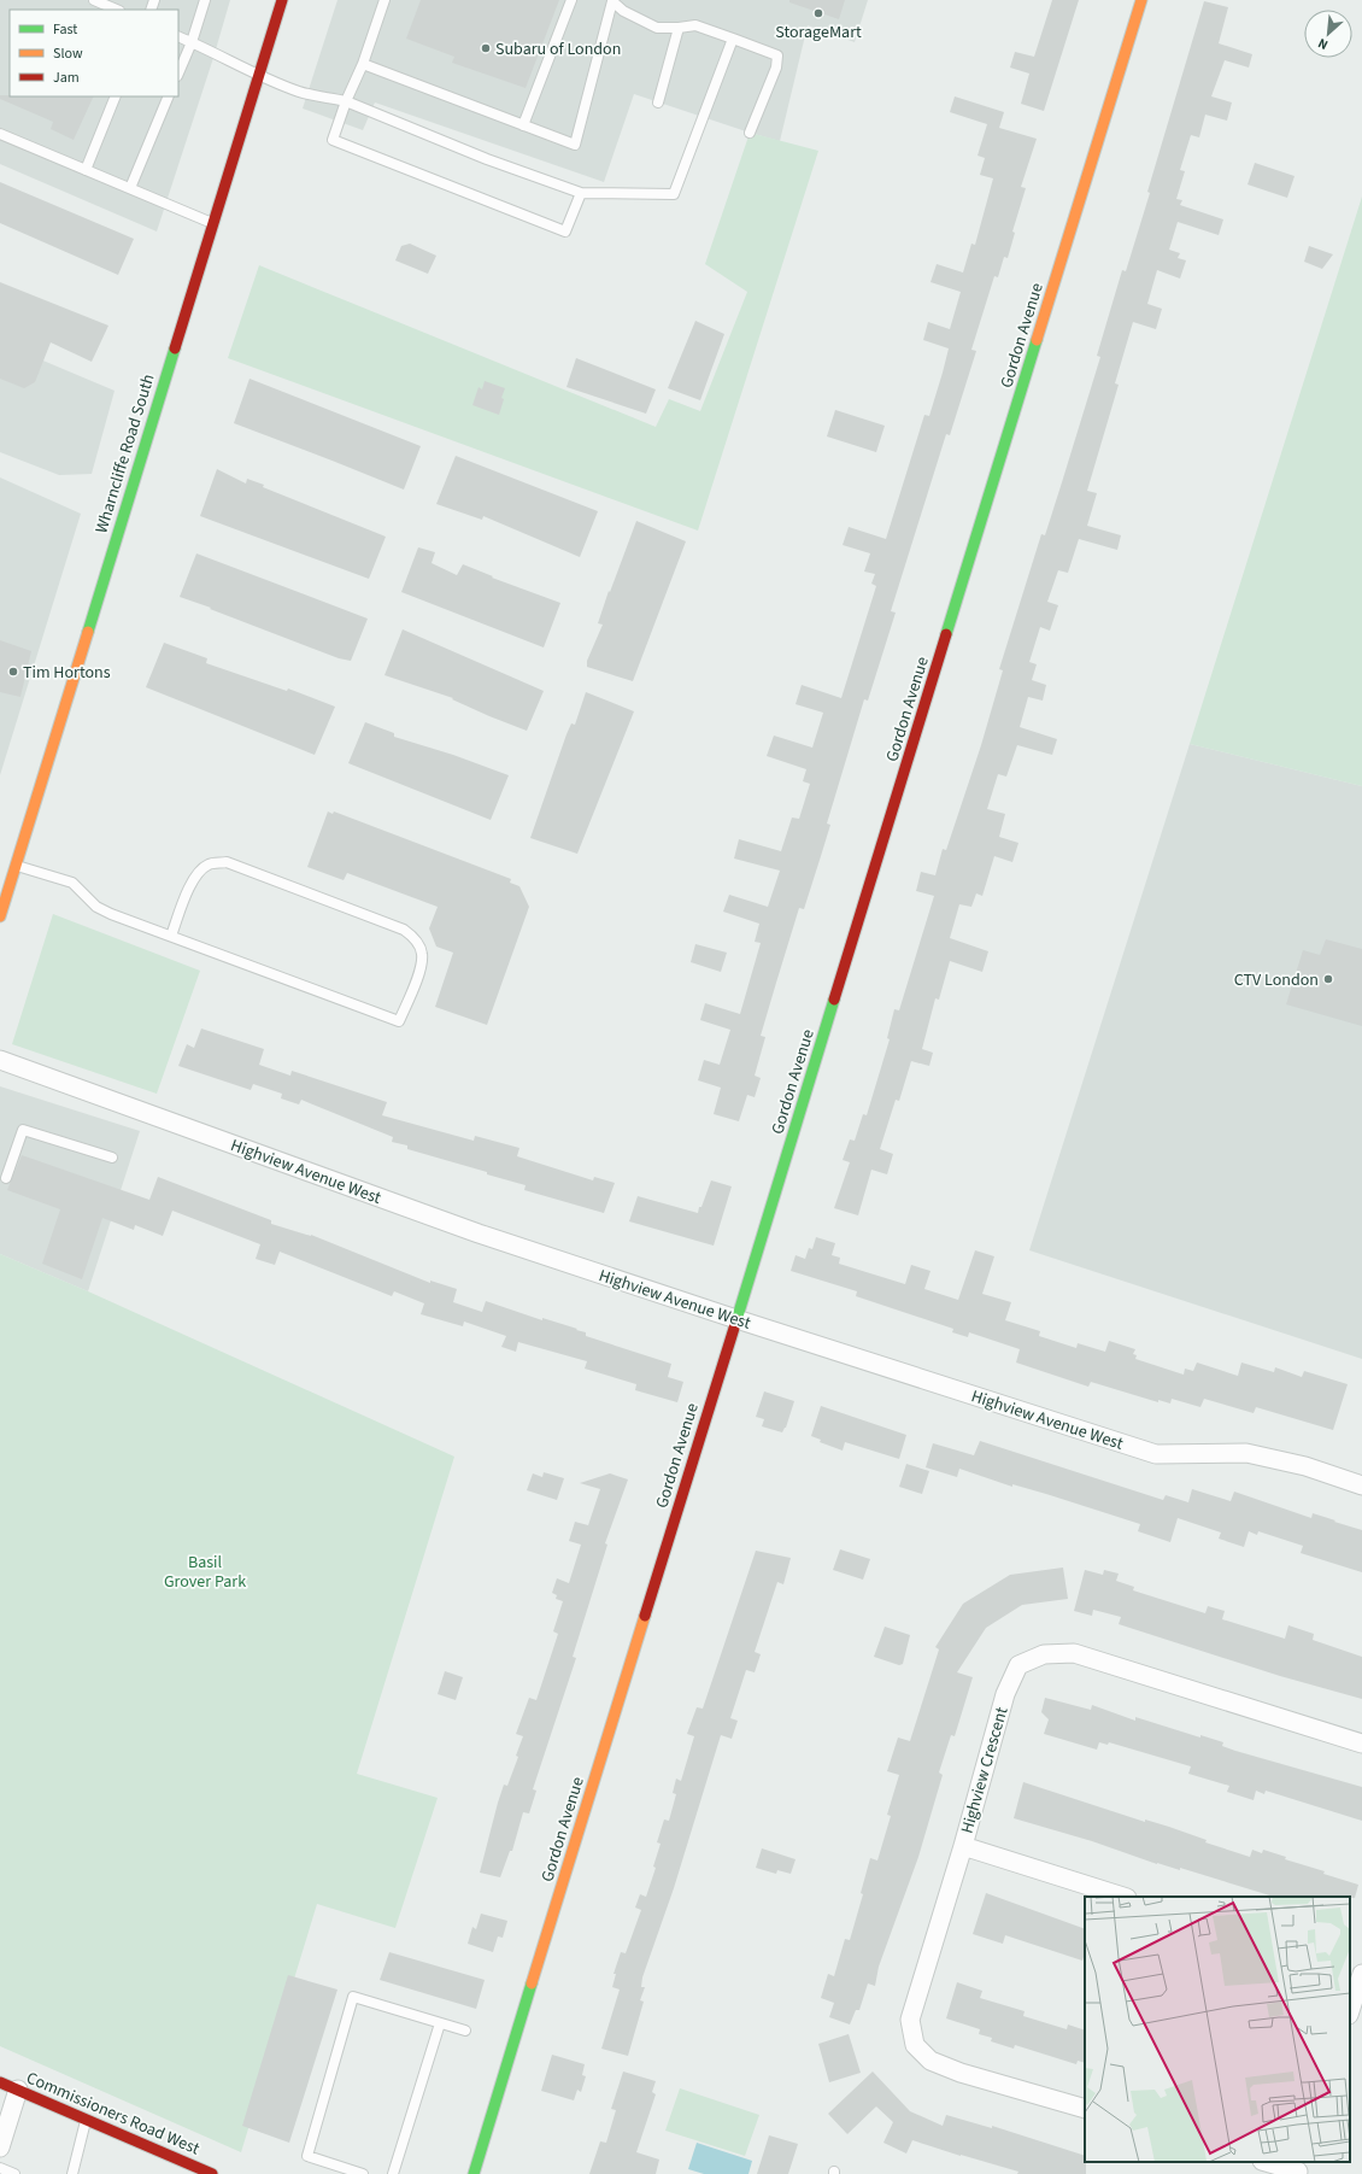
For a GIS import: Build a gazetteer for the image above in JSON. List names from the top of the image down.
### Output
{
  "streets": {
    "street": [
      "Gordon Avenue",
      "Wharncliffe Road South",
      "Highview Avenue West",
      "Highview Crescent",
      "Commissioners Road West"
    ]
  },
  "crossings": [
    ["Gordon Avenue", "Highview Avenue West"]
  ],
  "parks": ["Basil Grover Park"],
  "places": [
    "StorageMart",
    "Subaru of London",
    "Tim Hortons",
    "CTV London"
  ],
  "legend": ["Fast", "Slow", "Jam"],
  "north": "bottom left"
}
